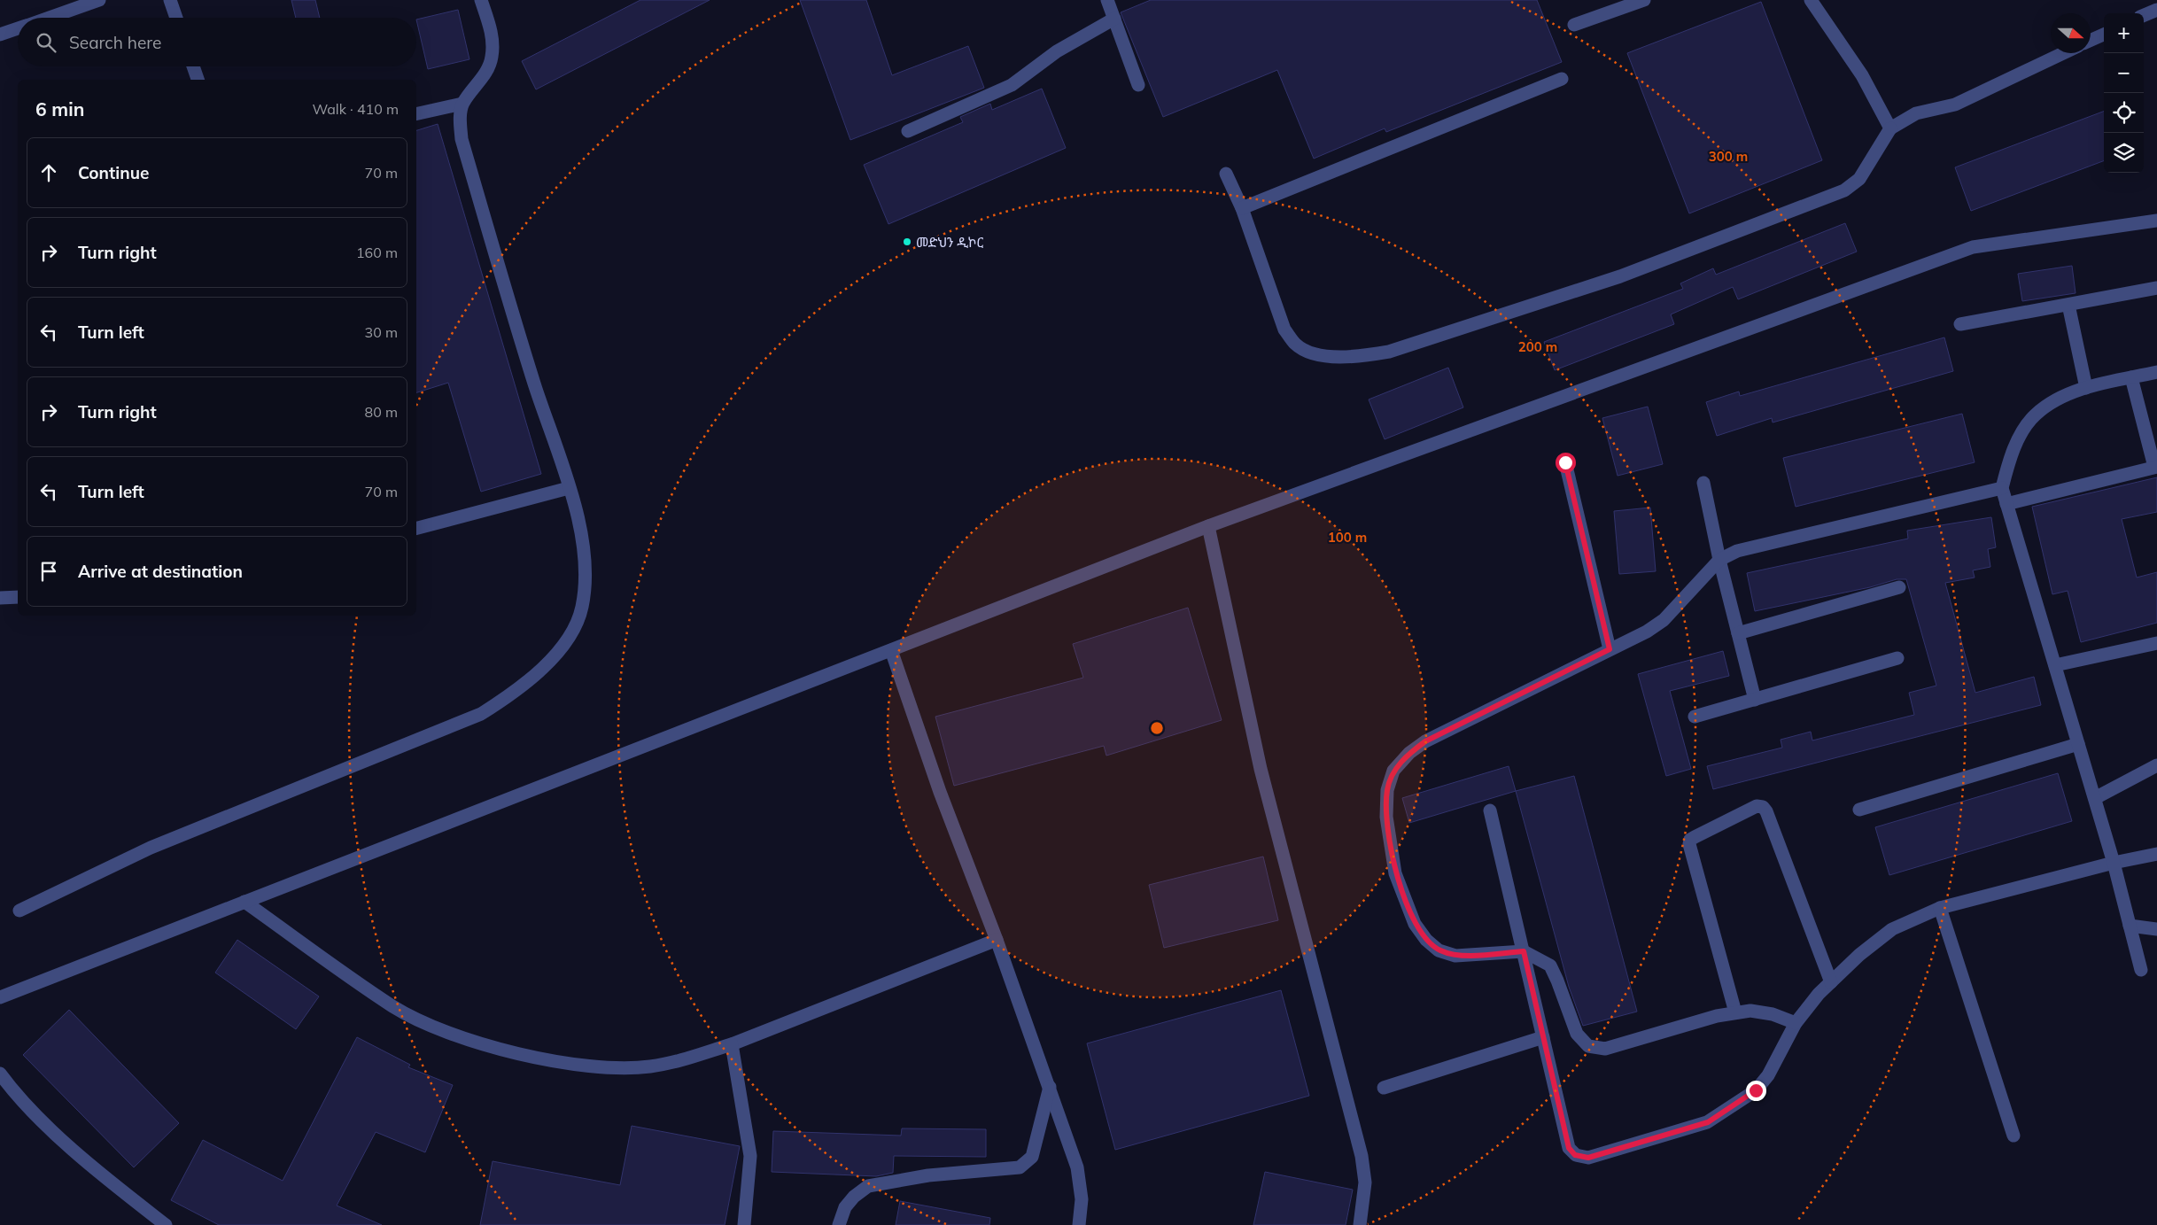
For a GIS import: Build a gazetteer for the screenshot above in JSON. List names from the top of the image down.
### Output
{
  "places": ["መድህን ዲኮር"],
  "north": "right",
  "page": {
    "map_buttons": ["+", "−"],
    "search": "Search here",
    "heading": ["6 min", "Walk · 410 m"],
    "list": [
      ["Continue", "70 m"],
      ["Turn right", "160 m"],
      ["Turn left", "30 m"],
      ["Turn right", "80 m"],
      ["Turn left", "70 m"],
      "Arrive at destination"
    ]
  },
  "rings": ["300 m", "200 m", "100 m"]
}
